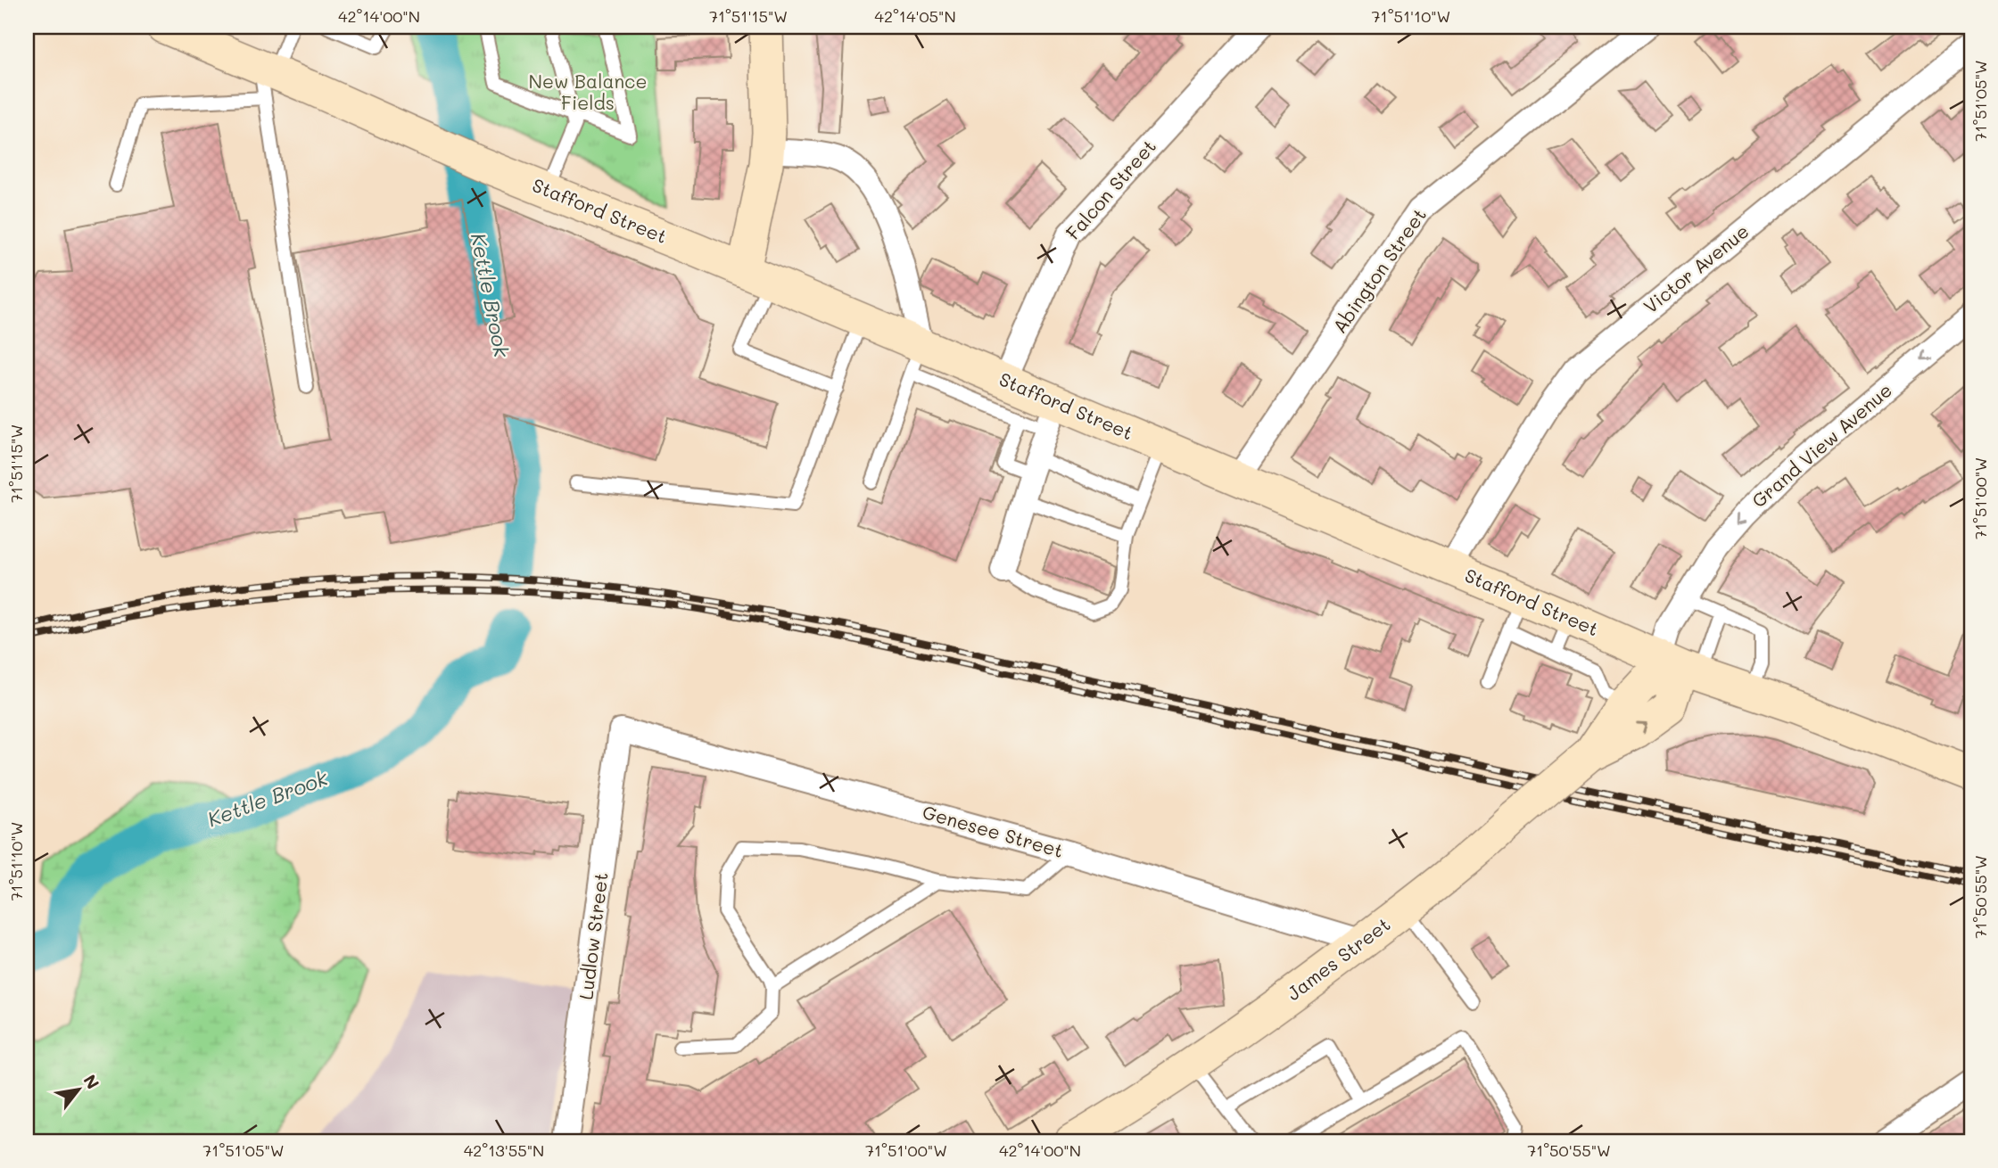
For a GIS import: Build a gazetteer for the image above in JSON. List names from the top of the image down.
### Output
{
  "streets": {
    "main road": ["Stafford Street", "James Street"],
    "street": [
      "Falcon Street",
      "Victor Avenue",
      "Abington Street",
      "Grand View Avenue",
      "Genesee Street",
      "Ludlow Street"
    ]
  },
  "crossings": [
    ["Falcon Street", "Stafford Street"],
    ["Stafford Street", "Victor Avenue"],
    ["Stafford Street", "Abington Street"],
    ["Stafford Street", "Grand View Avenue"],
    ["Stafford Street", "James Street"],
    ["Grand View Avenue", "James Street"],
    ["Genesee Street", "Ludlow Street"],
    ["Genesee Street", "James Street"]
  ],
  "one_way": ["Grand View Avenue"],
  "water": ["Kettle Brook"],
  "parks": ["New Balance Fields"],
  "north": "top right",
  "coordinates": [
    "42°14'00\"N",
    "71°51'15\"W",
    "42°14'05\"N",
    "71°51'10\"W",
    "71°51'05\"W",
    "71°51'00\"W",
    "71°50'55\"W",
    "42°13'55\"N"
  ]
}
